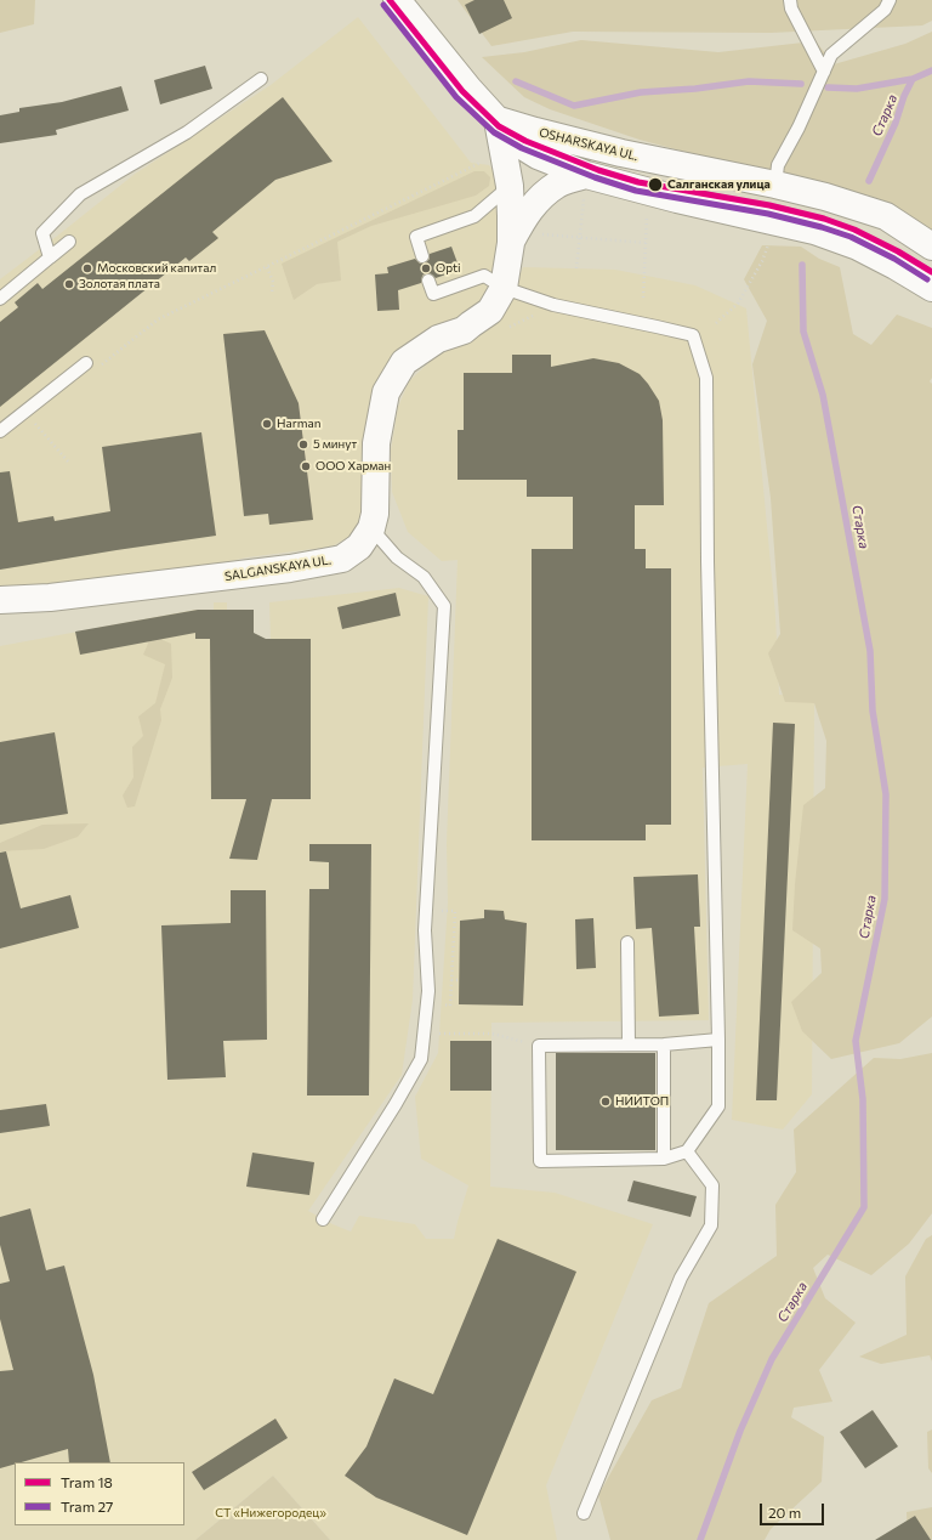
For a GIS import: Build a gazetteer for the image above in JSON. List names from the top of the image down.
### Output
{
  "streets": {
    "street": ["OSHARSKAYA UL.", "SALGANSKAYA UL."]
  },
  "crossings": [
    ["OSHARSKAYA UL.", "SALGANSKAYA UL."]
  ],
  "water": ["Старка"],
  "parks": ["СТ «Нижегородец»"],
  "places": [
    "Салганская улица",
    "Московский капитал",
    "Opti",
    "Золотая плата",
    "Harman",
    "5 минут",
    "ООО Харман",
    "НИИТОП"
  ],
  "lines": ["tram line 18", "tram line 27"],
  "legend": ["Tram 18", "Tram 27"],
  "scale_bar": "20 m"
}
